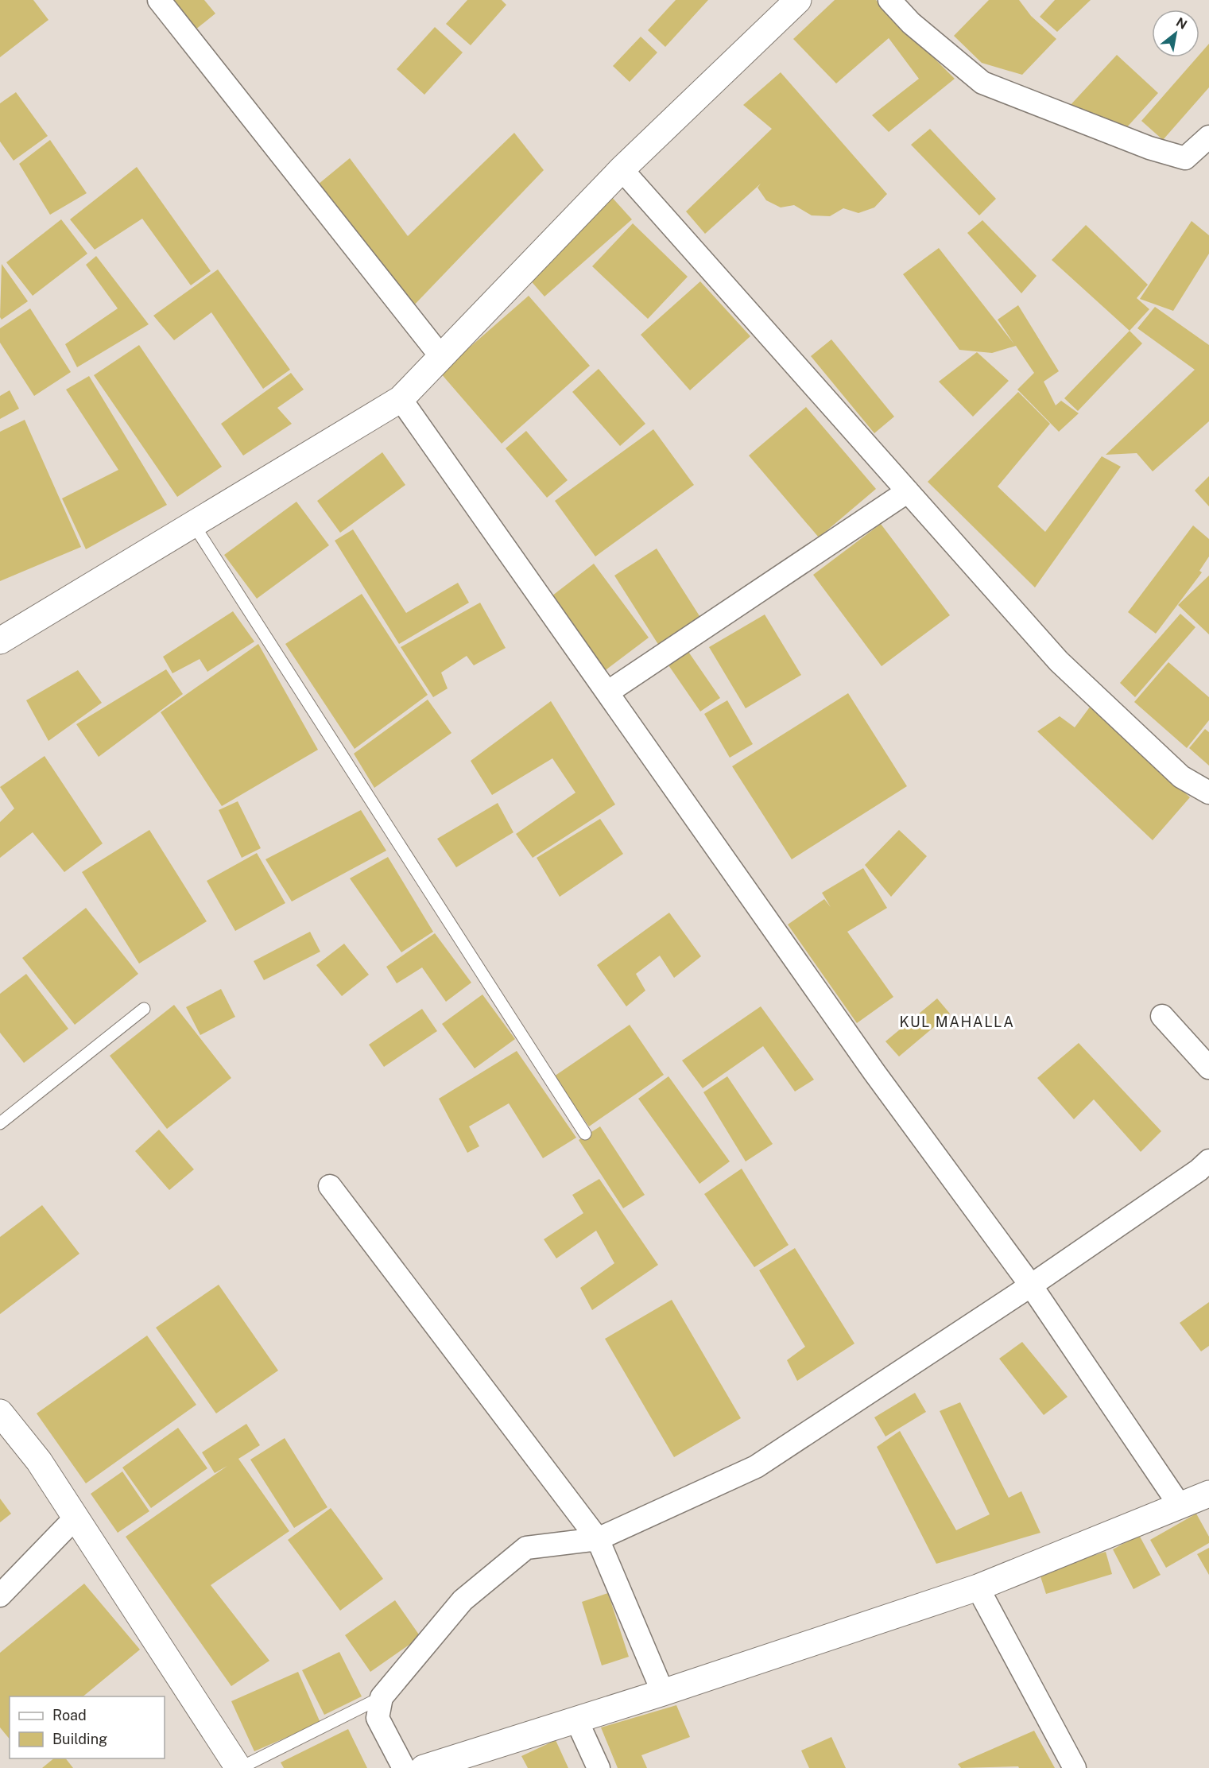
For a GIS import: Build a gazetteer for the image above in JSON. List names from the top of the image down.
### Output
{
  "districts": ["KUL MAHALLA"],
  "legend": ["Road", "Building"],
  "north": "top right"
}
